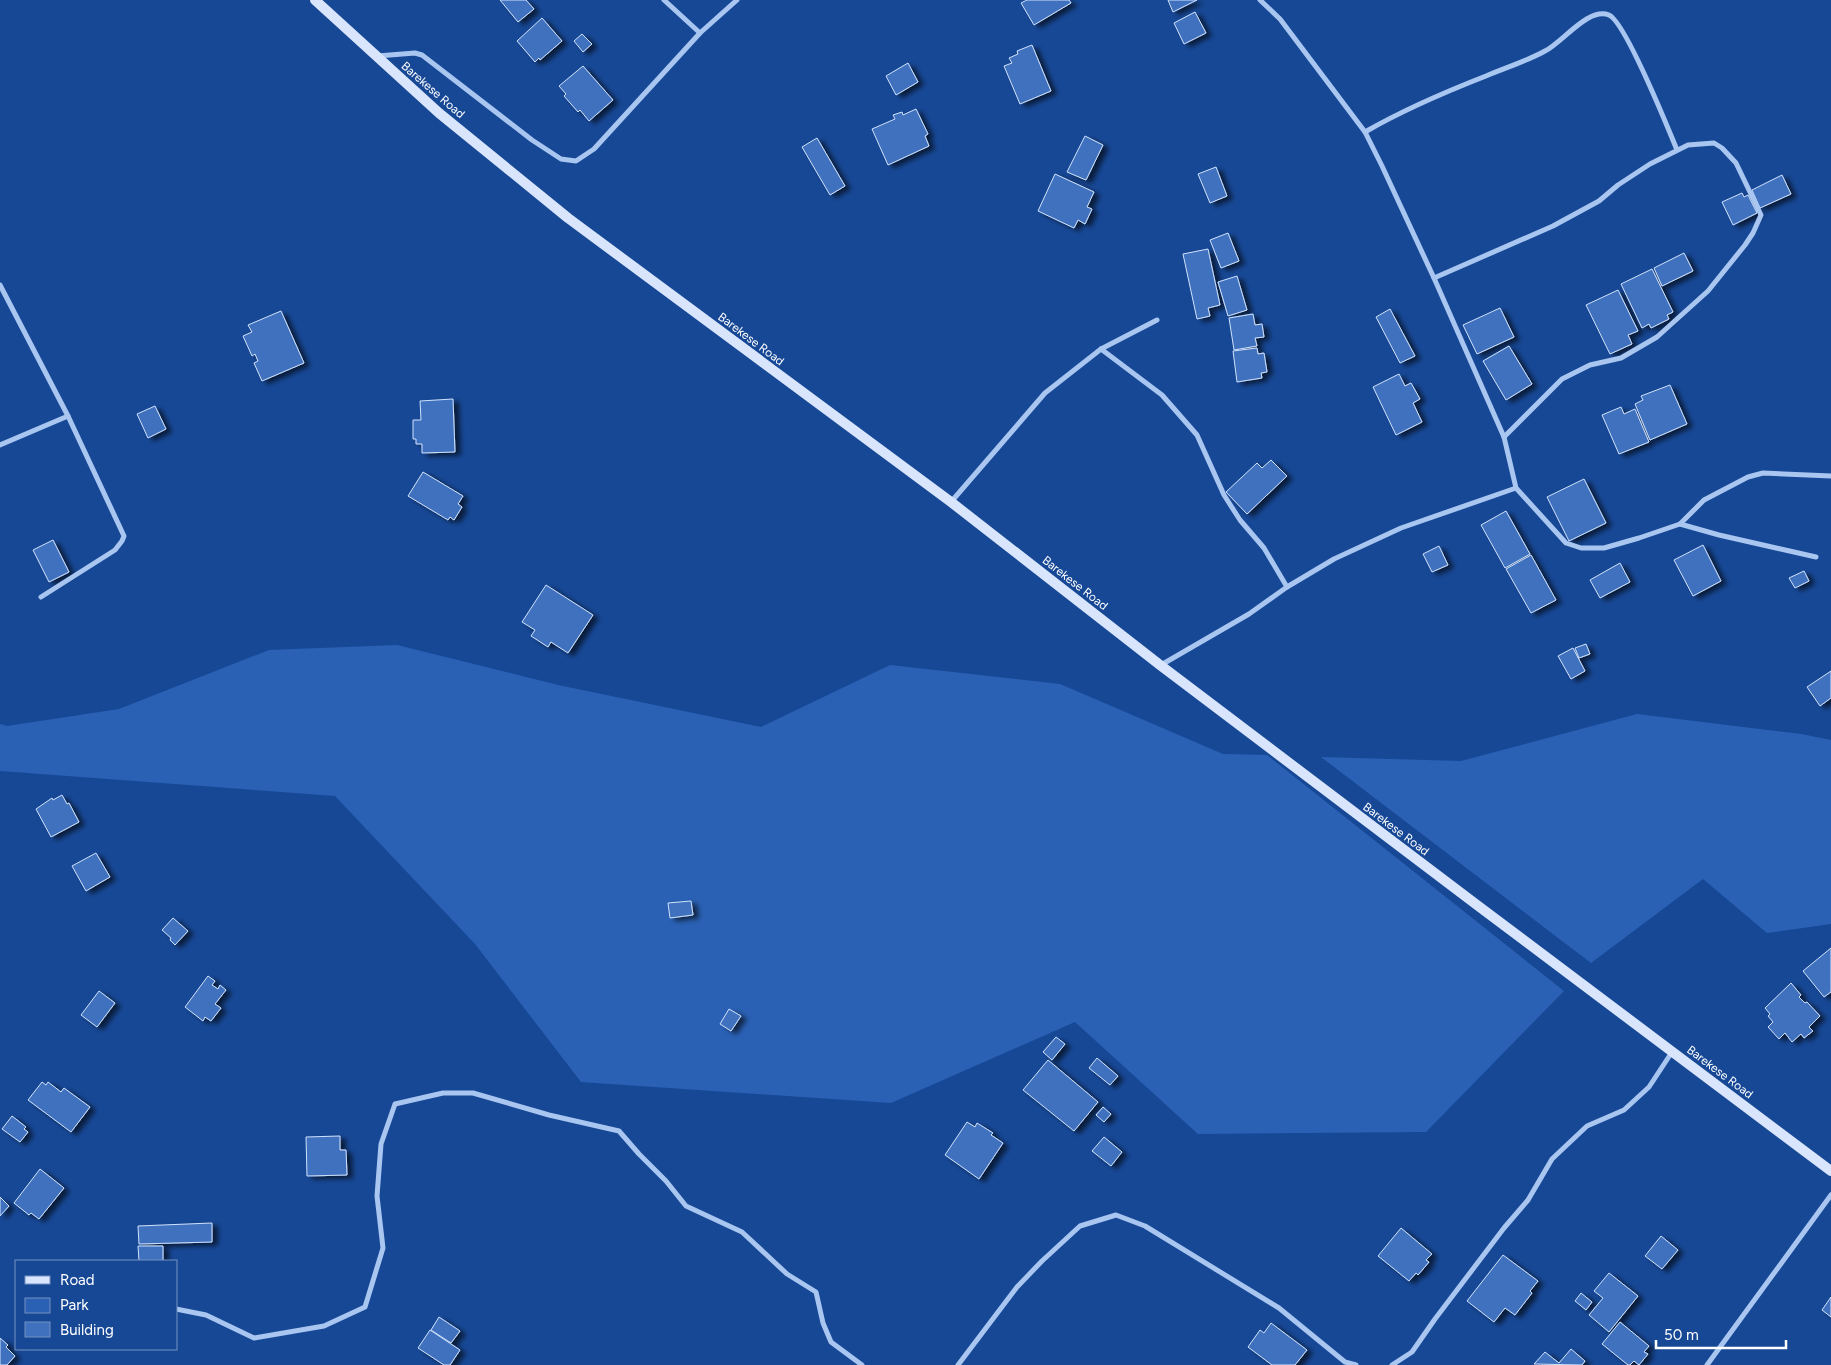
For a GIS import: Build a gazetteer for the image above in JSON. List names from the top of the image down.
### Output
{
  "streets": {
    "main road": ["Barekese Road"]
  },
  "legend": ["Road", "Park", "Building"],
  "scale_bar": "50 m"
}
